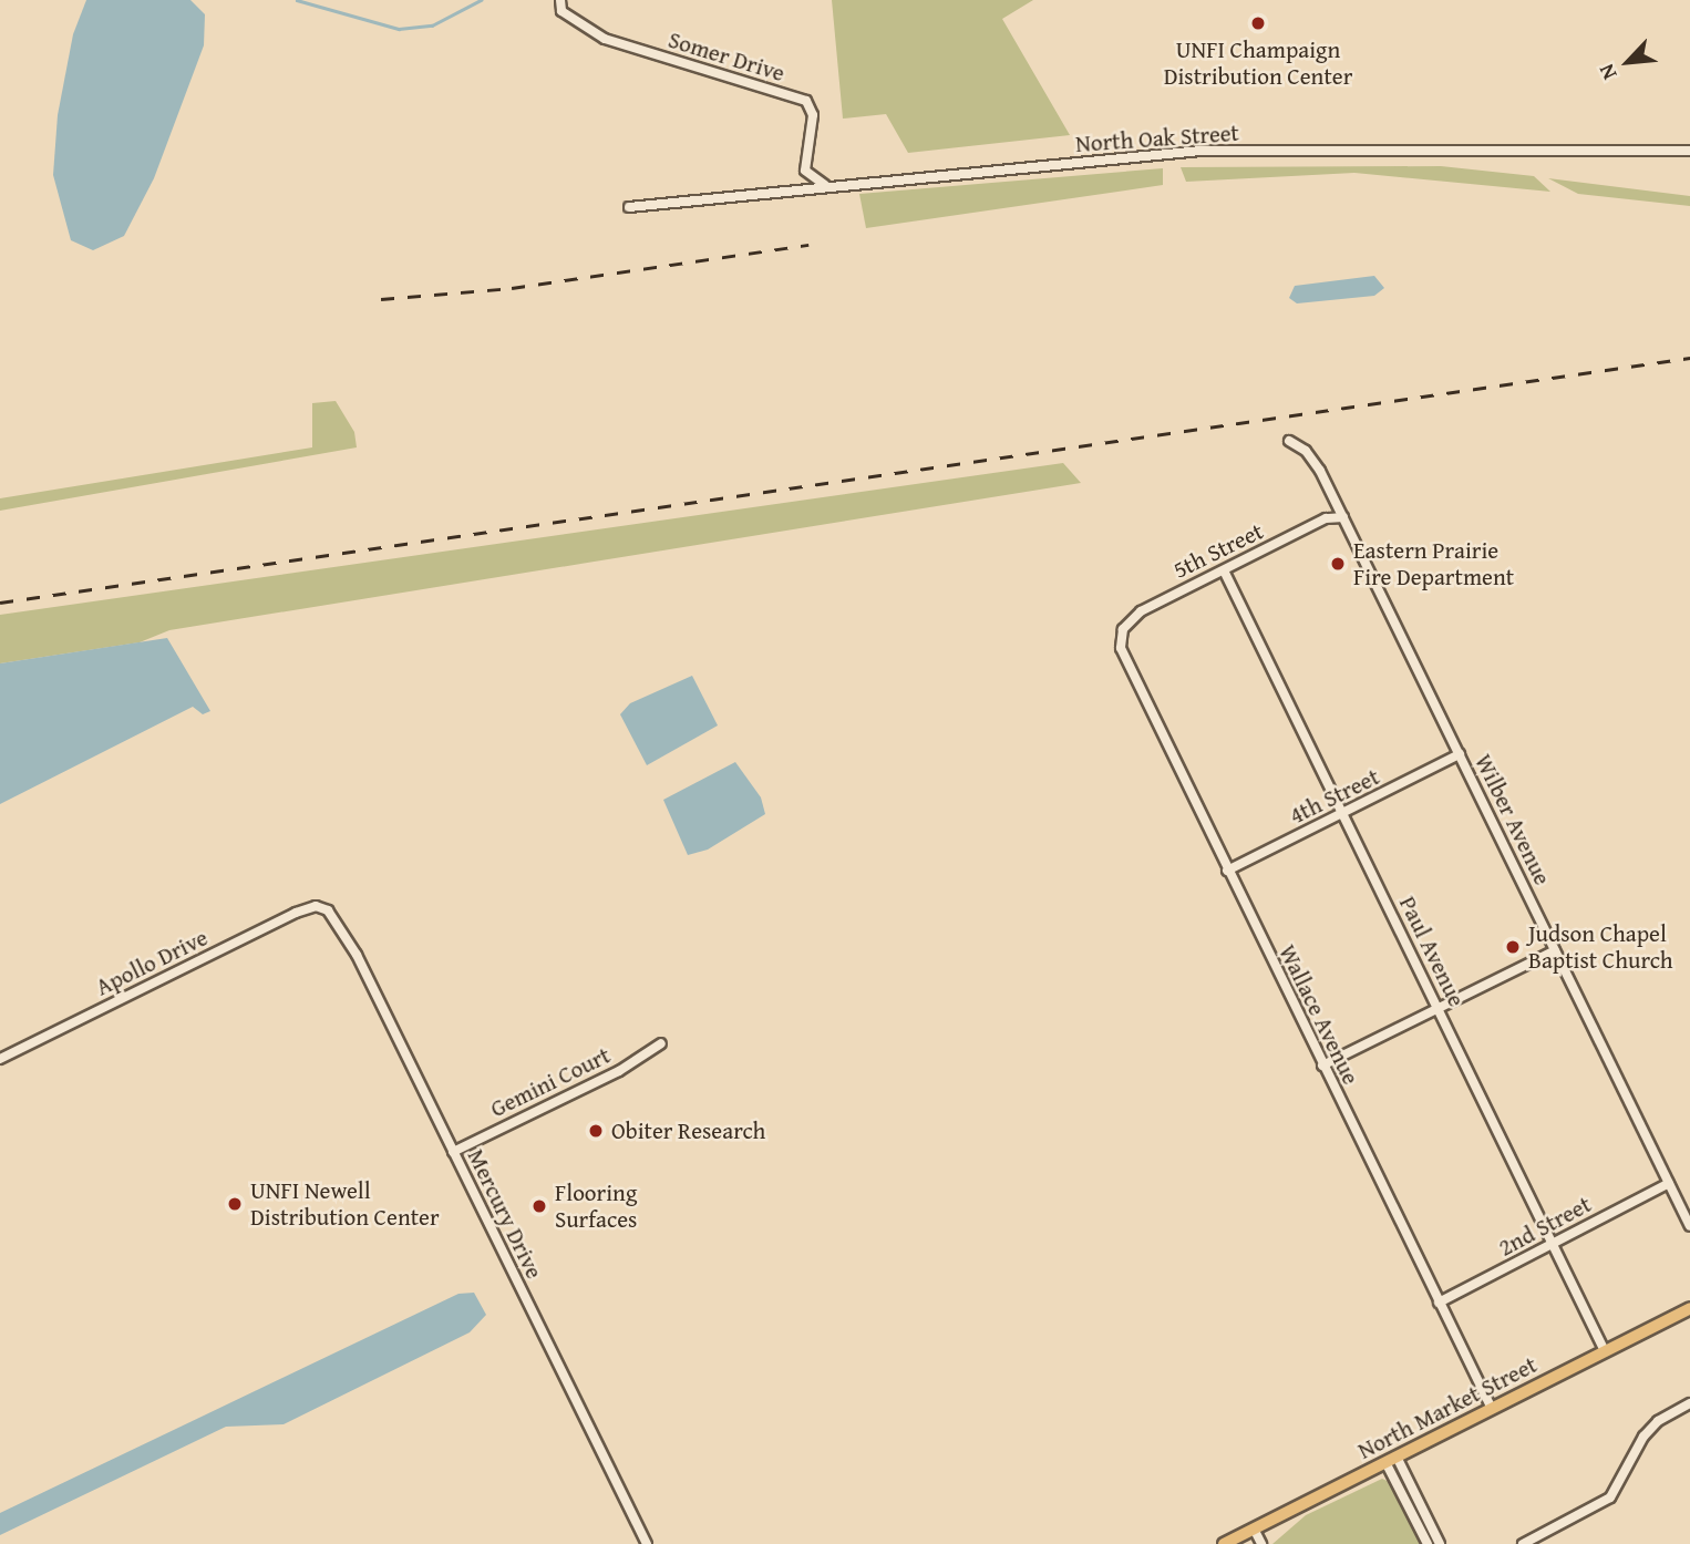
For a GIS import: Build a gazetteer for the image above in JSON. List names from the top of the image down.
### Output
{
  "streets": {
    "main road": ["North Market Street"],
    "street": [
      "Somer Drive",
      "North Oak Street",
      "5th Street",
      "4th Street",
      "Wilber Avenue",
      "Paul Avenue",
      "Apollo Drive",
      "Wallace Avenue",
      "Gemini Court",
      "Mercury Drive",
      "2nd Street"
    ]
  },
  "crossings": [
    ["Somer Drive", "North Oak Street"],
    ["5th Street", "Wilber Avenue"],
    ["5th Street", "Paul Avenue"],
    ["5th Street", "Wallace Avenue"],
    ["4th Street", "Wilber Avenue"],
    ["4th Street", "Paul Avenue"],
    ["4th Street", "Wallace Avenue"],
    ["Wilber Avenue", "2nd Street"],
    ["Paul Avenue", "2nd Street"],
    ["Paul Avenue", "North Market Street"],
    ["Apollo Drive", "Mercury Drive"],
    ["Wallace Avenue", "2nd Street"],
    ["Wallace Avenue", "North Market Street"],
    ["Gemini Court", "Mercury Drive"]
  ],
  "places": [
    "UNFI Champaign Distribution Center",
    "Eastern Prairie Fire Department",
    "Judson Chapel Baptist Church",
    "Obiter Research",
    "UNFI Newell Distribution Center",
    "Flooring Surfaces"
  ],
  "north": "bottom left"
}
